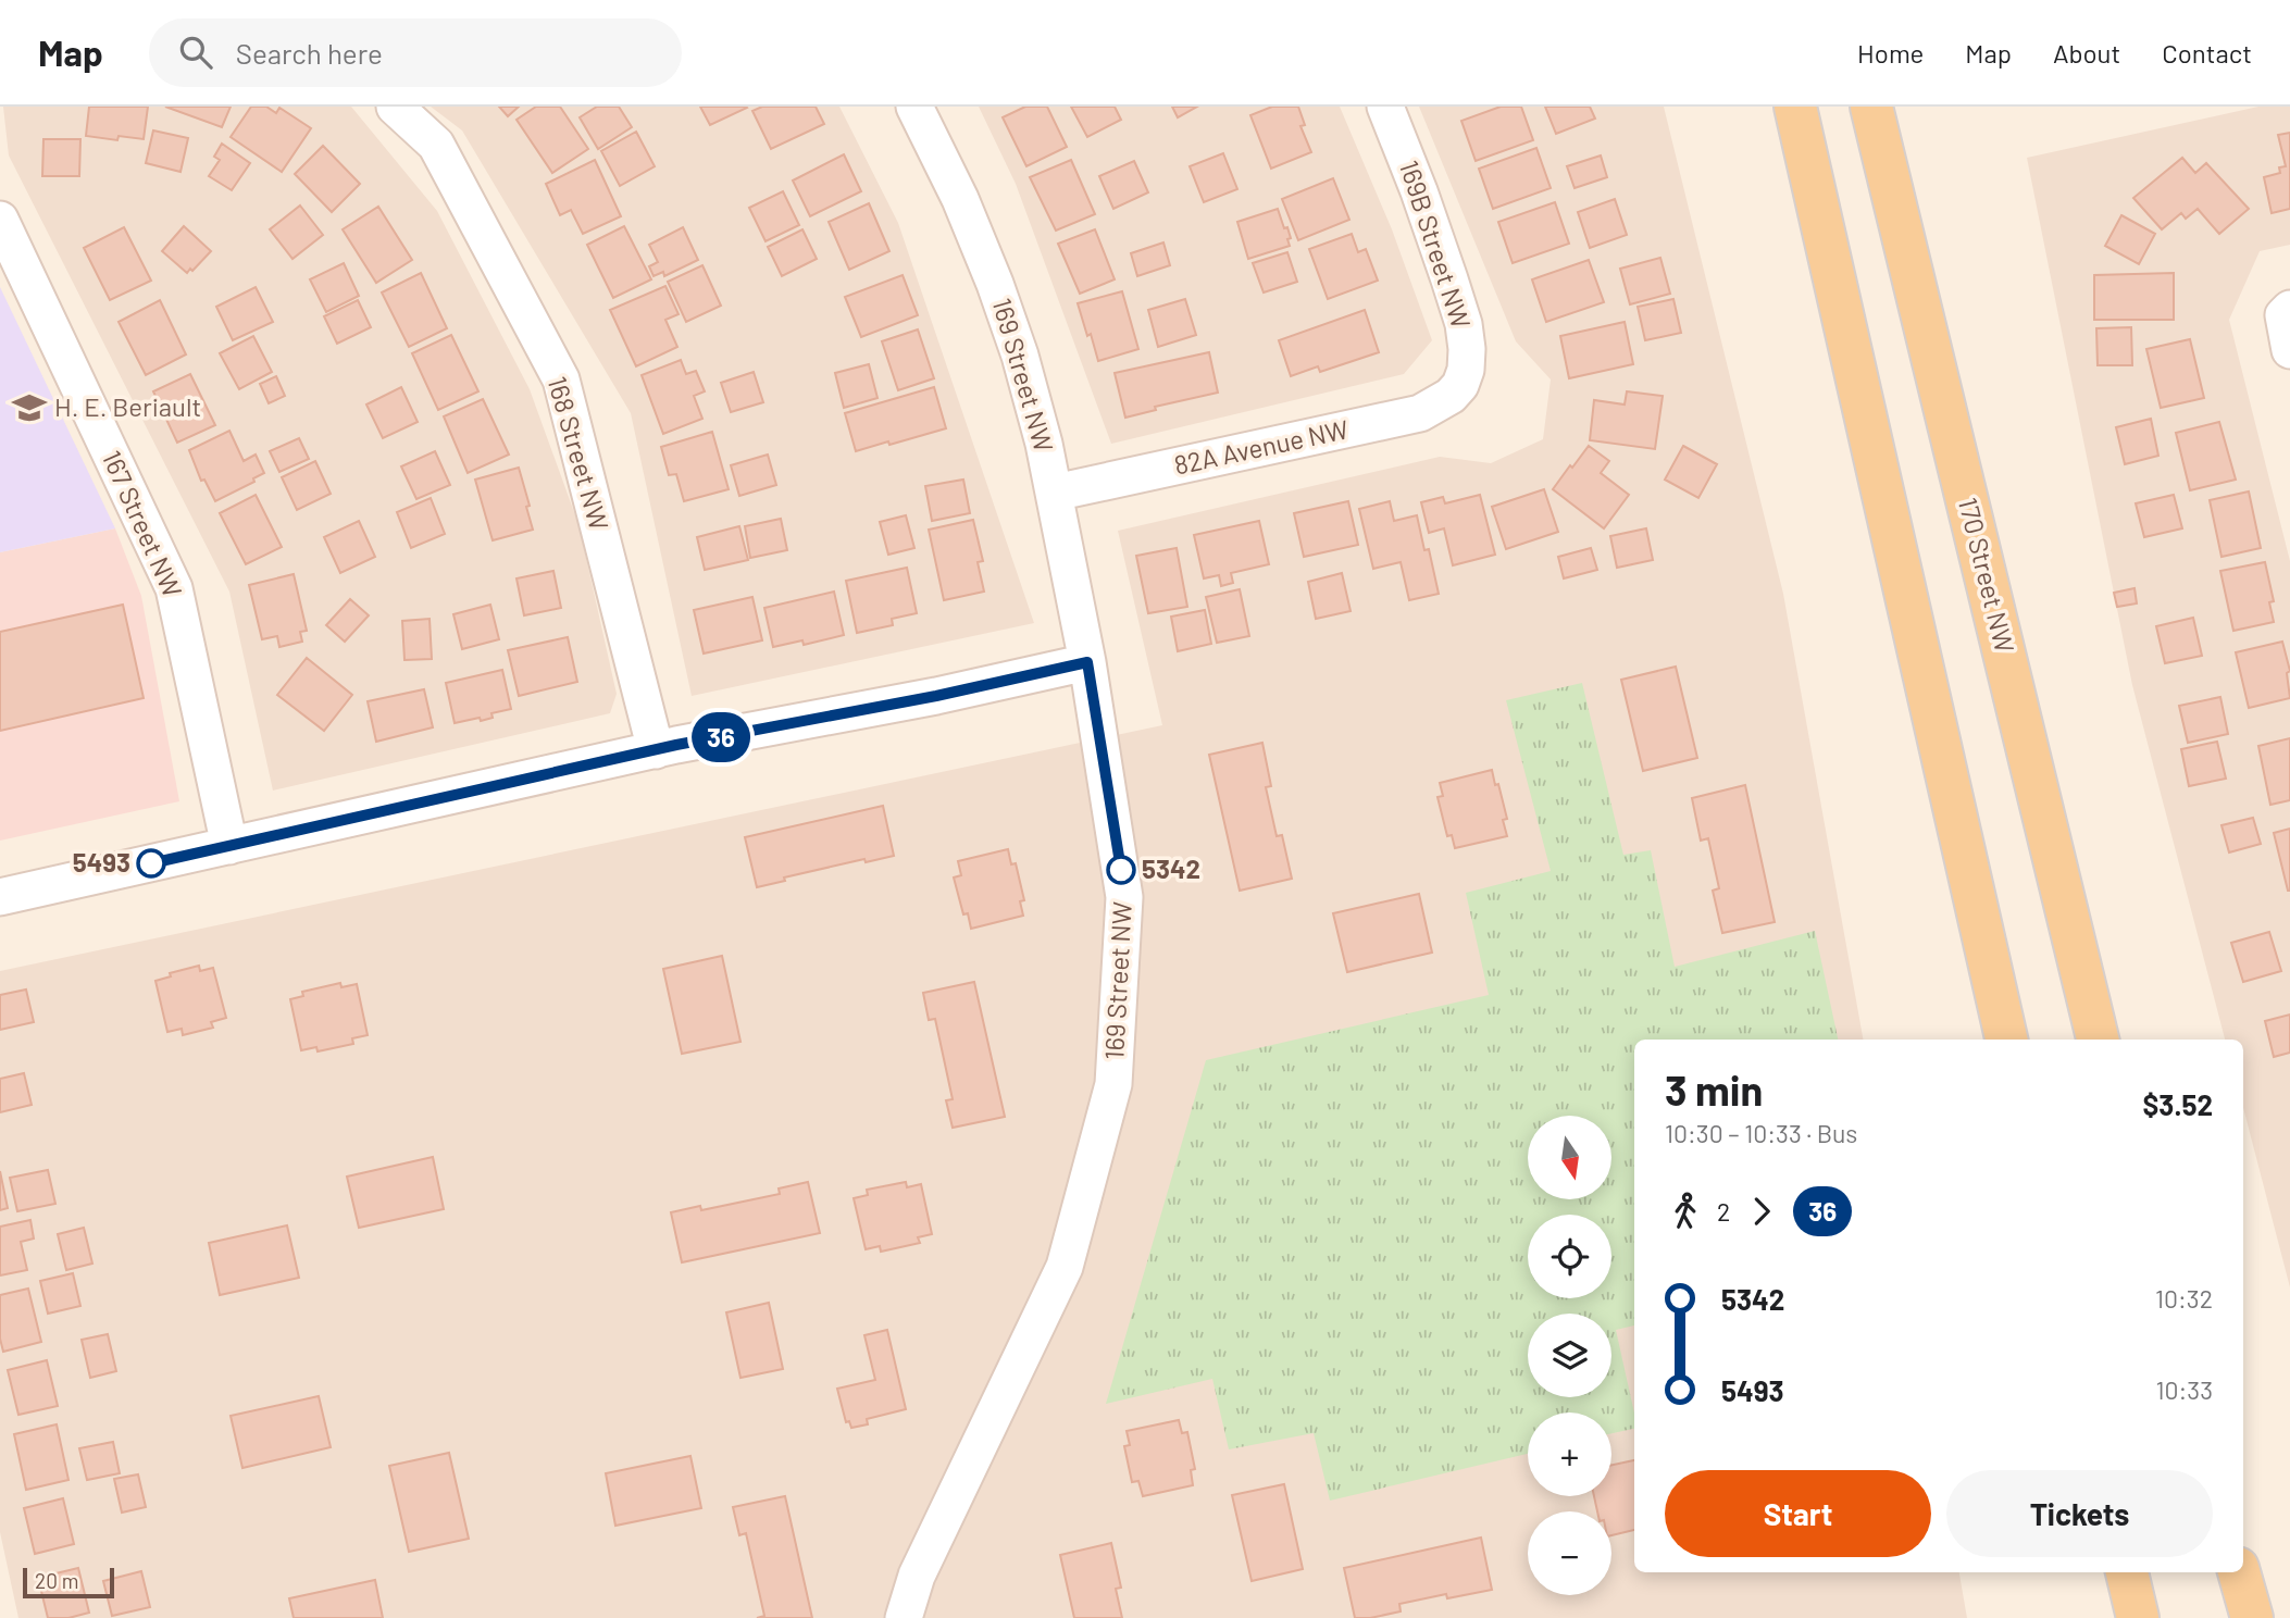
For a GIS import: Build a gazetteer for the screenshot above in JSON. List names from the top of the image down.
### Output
{
  "streets": {
    "main road": ["170 Street NW"],
    "street": [
      "169B Street NW",
      "169 Street NW",
      "82A Avenue NW",
      "168 Street NW",
      "167 Street NW"
    ]
  },
  "crossings": [
    ["169B Street NW", "82A Avenue NW"],
    ["169 Street NW", "82A Avenue NW"]
  ],
  "places": {
    "school or university": ["H. E. Beriault"],
    "other": ["5493", "5342"]
  },
  "lines": ["bus line 36"],
  "scale_bar": "20 m",
  "north": "bottom",
  "page": {
    "header": "Map",
    "search": "Search here",
    "nav": [
      "Home",
      "Map",
      "About",
      "Contact"
    ],
    "on_map": "36",
    "heading": ["3 min", "10:30 – 10:33 · Bus", "$3.52"],
    "map_buttons": ["+", "−"],
    "legs": ["2", "36"],
    "list": [
      {
        "name": "5342",
        "value": "10:32"
      },
      {
        "name": "5493",
        "value": "10:33"
      }
    ],
    "buttons": ["Start", "Tickets"],
    "scale": "20 m"
  }
}
